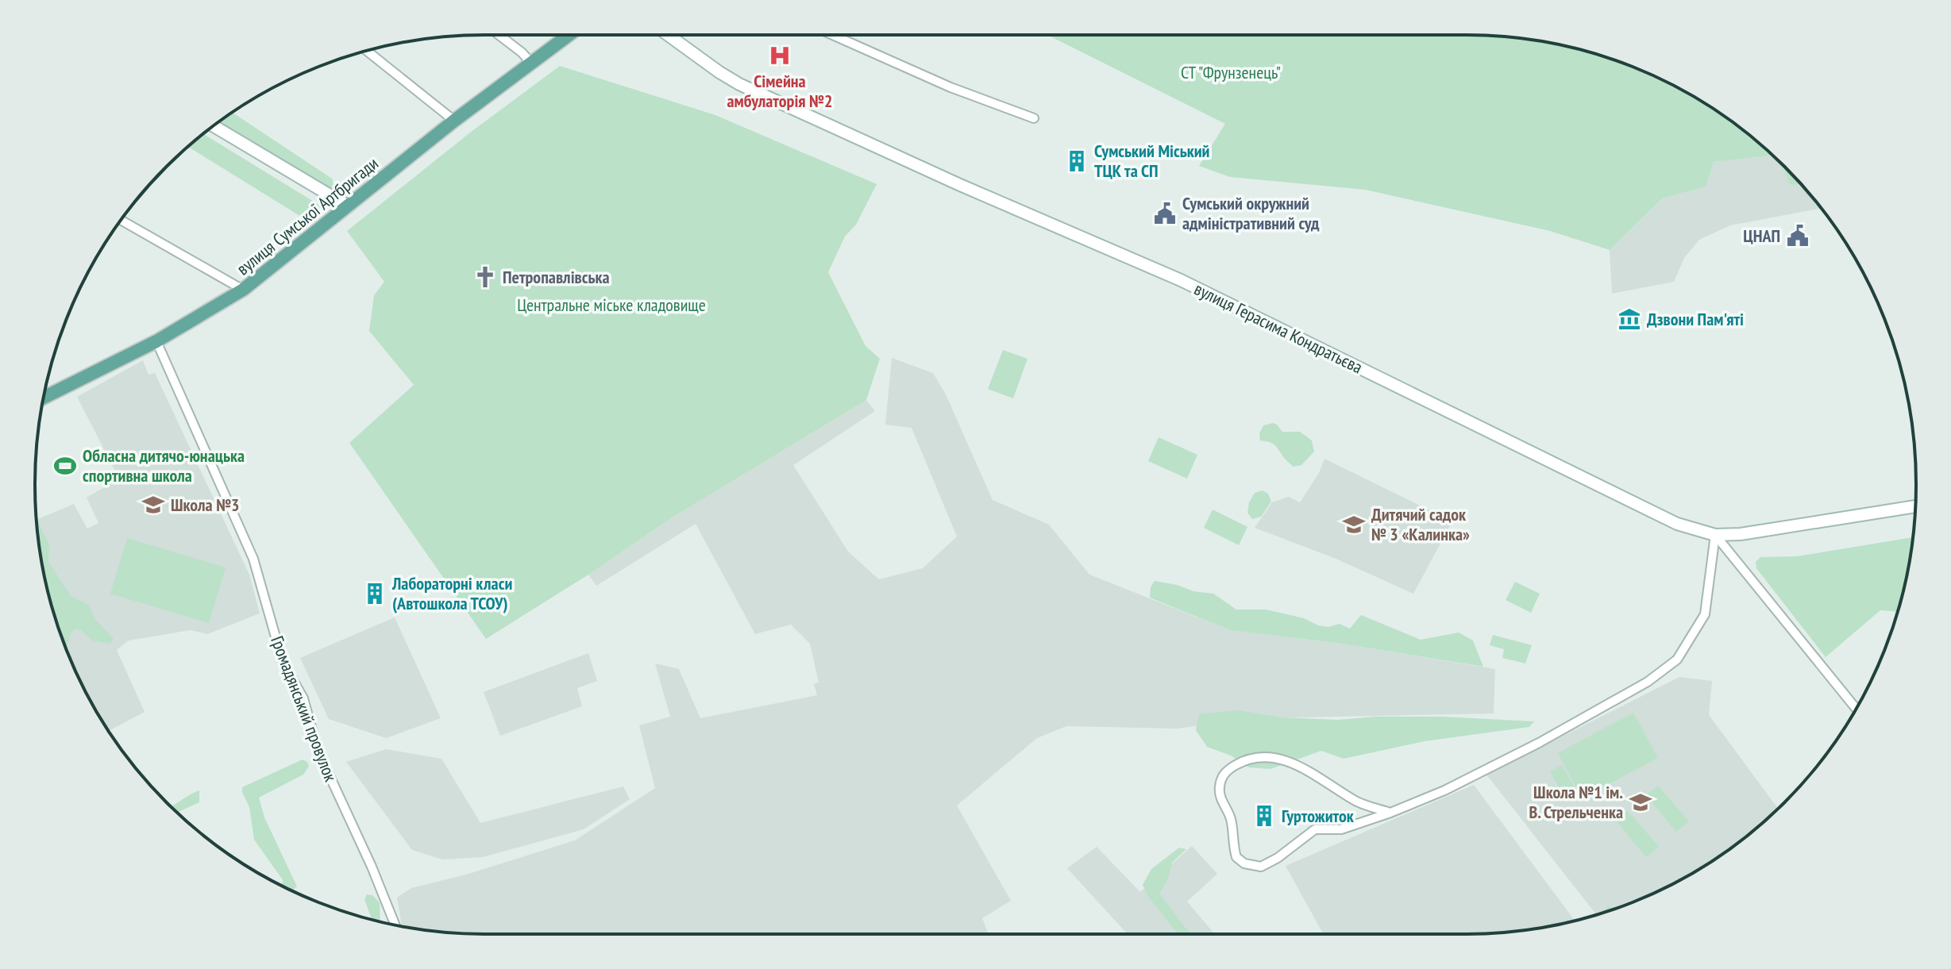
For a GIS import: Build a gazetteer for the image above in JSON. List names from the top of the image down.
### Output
{
  "streets": {
    "main road": ["вулиця Сумської Артбригади", "вулиця Герасима Кондратьєва"],
    "street": ["Громадянський провулок"]
  },
  "crossings": [
    ["вулиця Сумської Артбригади", "Громадянський провулок"]
  ],
  "parks": ["СТ \"Фрунзенець\"", "Центральне міське кладовище"],
  "places": {
    "hospital": ["Сімейна амбулаторія №2"],
    "building": ["Сумський Міський ТЦК та СП", "Лабораторні класи (Автошкола ТСОУ)", "Гуртожиток"],
    "public building": ["Сумський окружний адміністративний суд", "ЦНАП"],
    "church": ["Петропавлівська"],
    "museum": ["Дзвони Пам'яті"],
    "sports": ["Обласна дитячо-юнацька спортивна школа"],
    "school or university": ["Школа №3", "Дитячий садок № 3 «Калинка»", "Школа №1 ім. В. Стрельченка"]
  }
}
